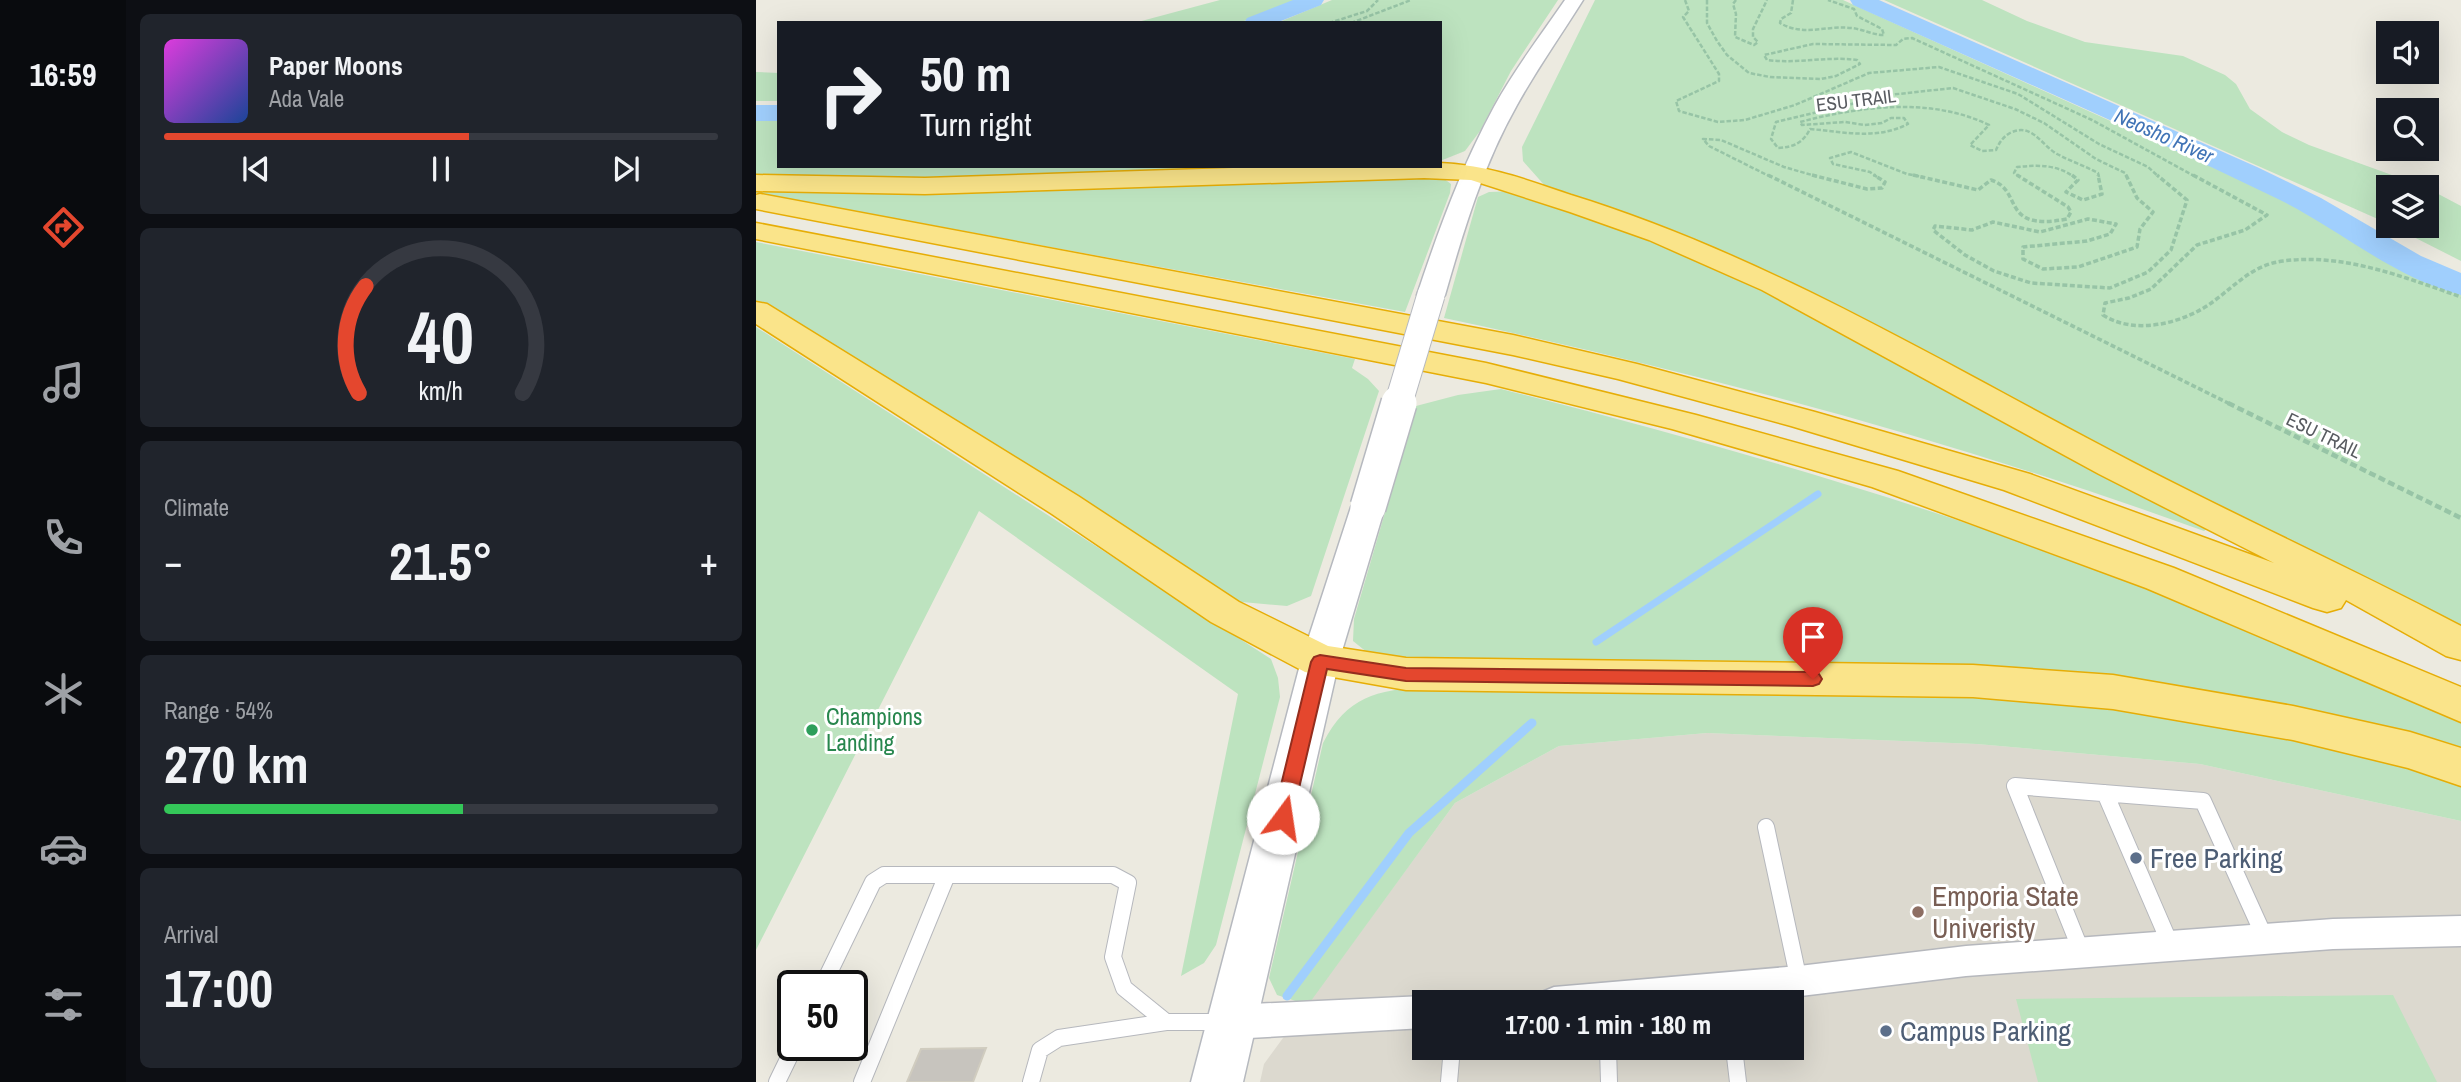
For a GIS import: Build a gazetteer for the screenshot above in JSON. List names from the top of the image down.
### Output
{
  "streets": {
    "path": ["ESU TRAIL"]
  },
  "water": ["Neosho River"],
  "places": [
    "Champions Landing",
    "Free Parking",
    "Emporia State Univeristy",
    "Campus Parking"
  ],
  "page": {
    "tabs": "16:59",
    "turn": ["50 m", "Turn right"],
    "song": ["Paper Moons", "Ada Vale"],
    "tile": [
      "Climate",
      ["Range · 54%", "270 km"],
      ["Arrival", "17:00"]
    ],
    "heat": ["−", "21.5°", "+"],
    "limit": "50",
    "trip": "17:00 · 1 min · 180 m",
    "gauge": ["40", "km/h"]
  }
}
